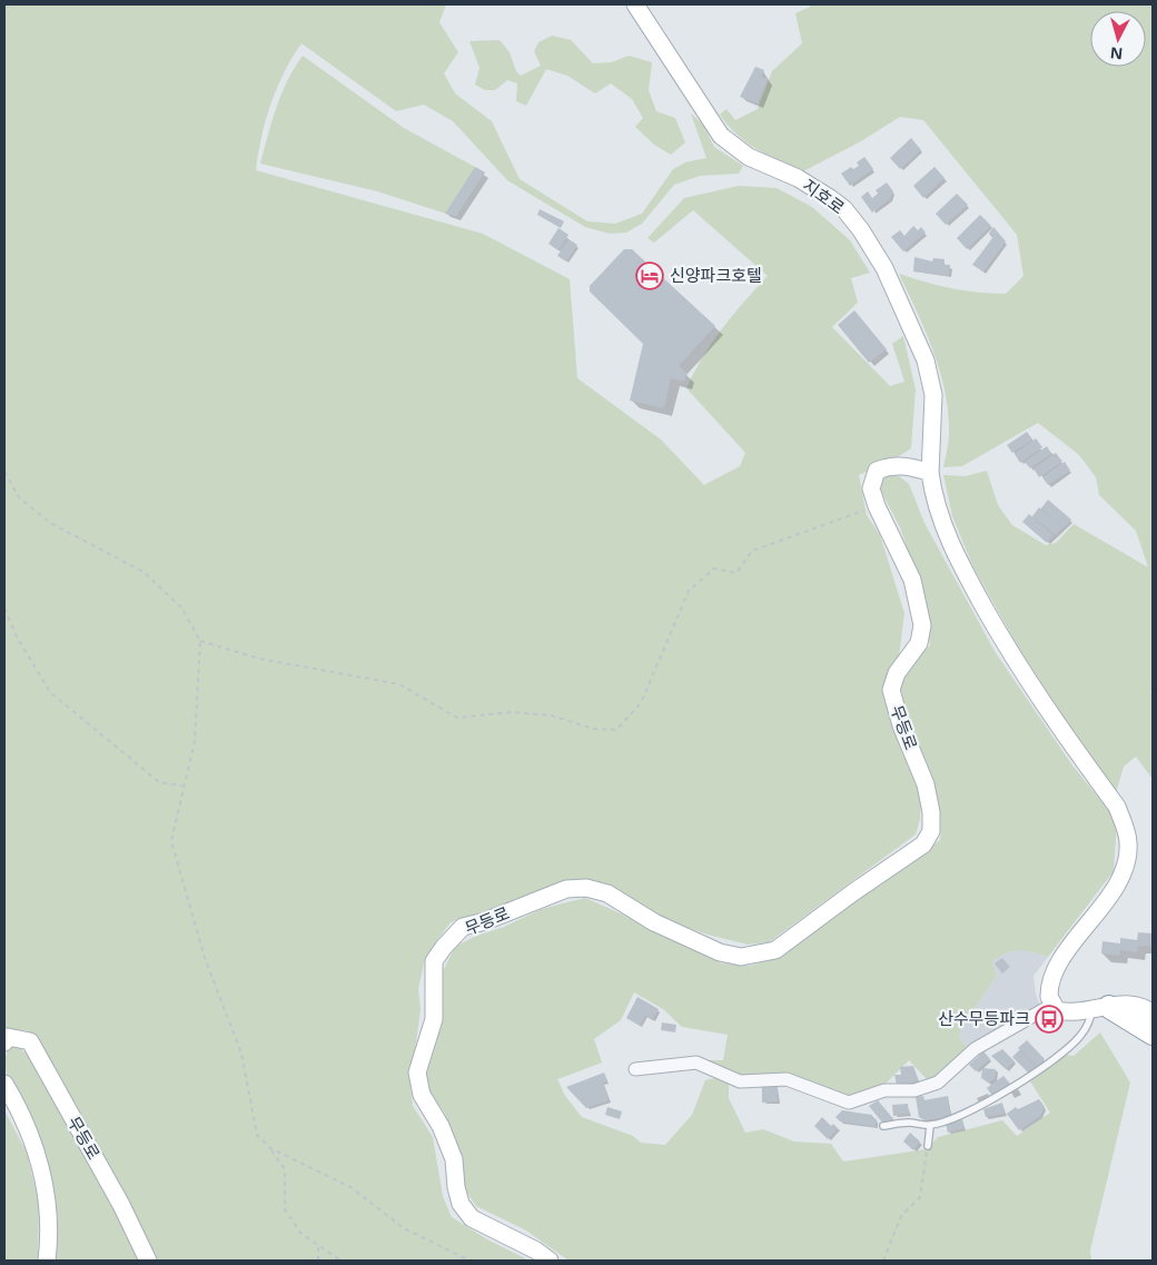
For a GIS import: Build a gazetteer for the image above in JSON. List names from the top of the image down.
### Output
{
  "streets": {
    "main road": ["지호로", "무등로"]
  },
  "crossings": [
    ["지호로", "무등로"]
  ],
  "places": {
    "hotel": ["신양파크호텔"],
    "bus stop": ["산수무등파크"]
  },
  "north": "bottom"
}
